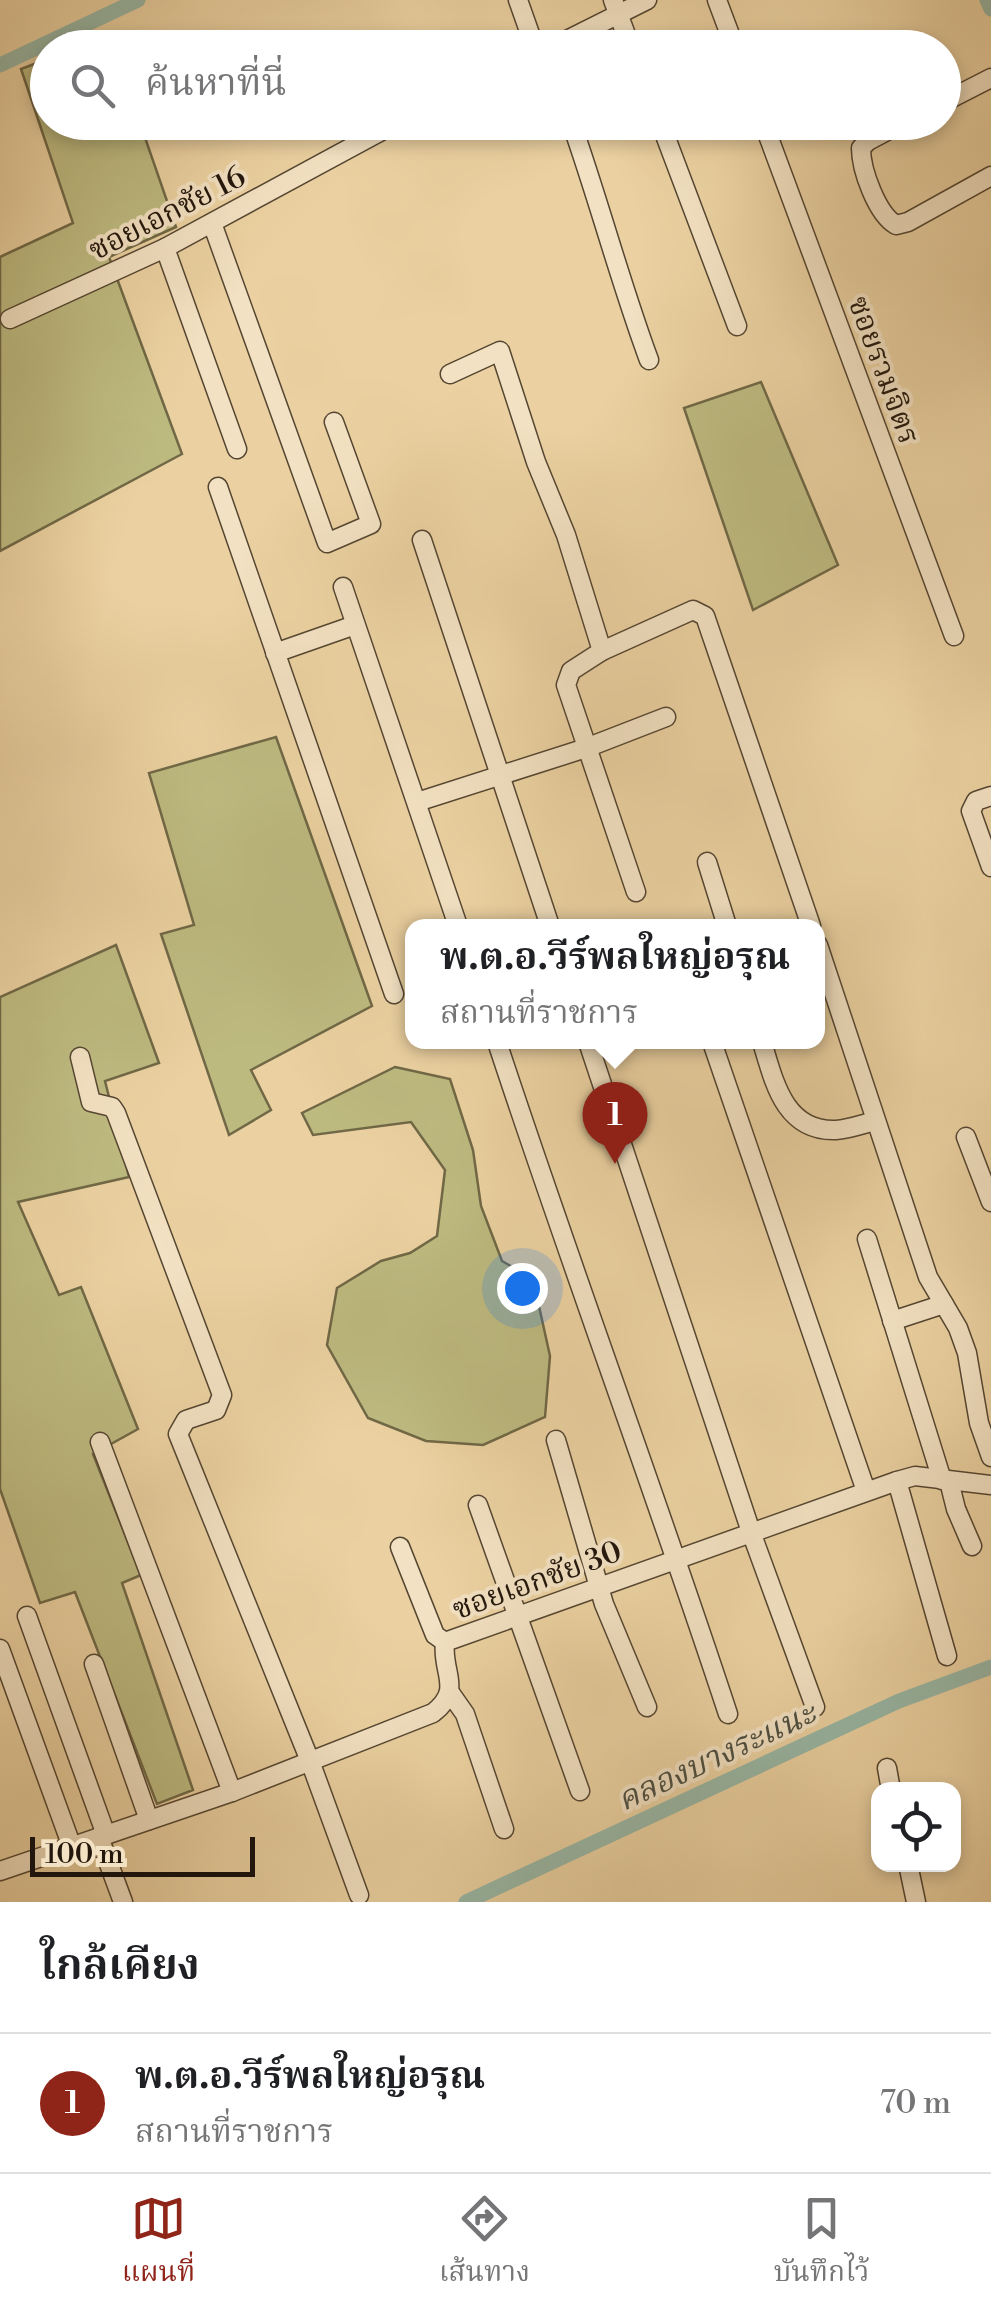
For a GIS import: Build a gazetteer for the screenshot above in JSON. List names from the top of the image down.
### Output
{
  "streets": {
    "street": ["ซอยเอกชัย 16", "ซอยรวมจิตร", "ซอยเอกชัย 30"]
  },
  "water": ["คลองบางระแนะ"],
  "scale_bar": "100 m",
  "page": {
    "search": "ค้นหาที่นี่",
    "popup": ["พ.ต.อ.วีร์พลใหญ่อรุณ", "สถานที่ราชการ"],
    "pins": "1",
    "scale": "100 m",
    "heading": "ใกล้เคียง",
    "list": [
      {
        "mark": "1",
        "name": "พ.ต.อ.วีร์พลใหญ่อรุณ",
        "note": "สถานที่ราชการ",
        "value": "70 m"
      }
    ],
    "nav": ["แผนที่", "เส้นทาง", "บันทึกไว้"]
  }
}
